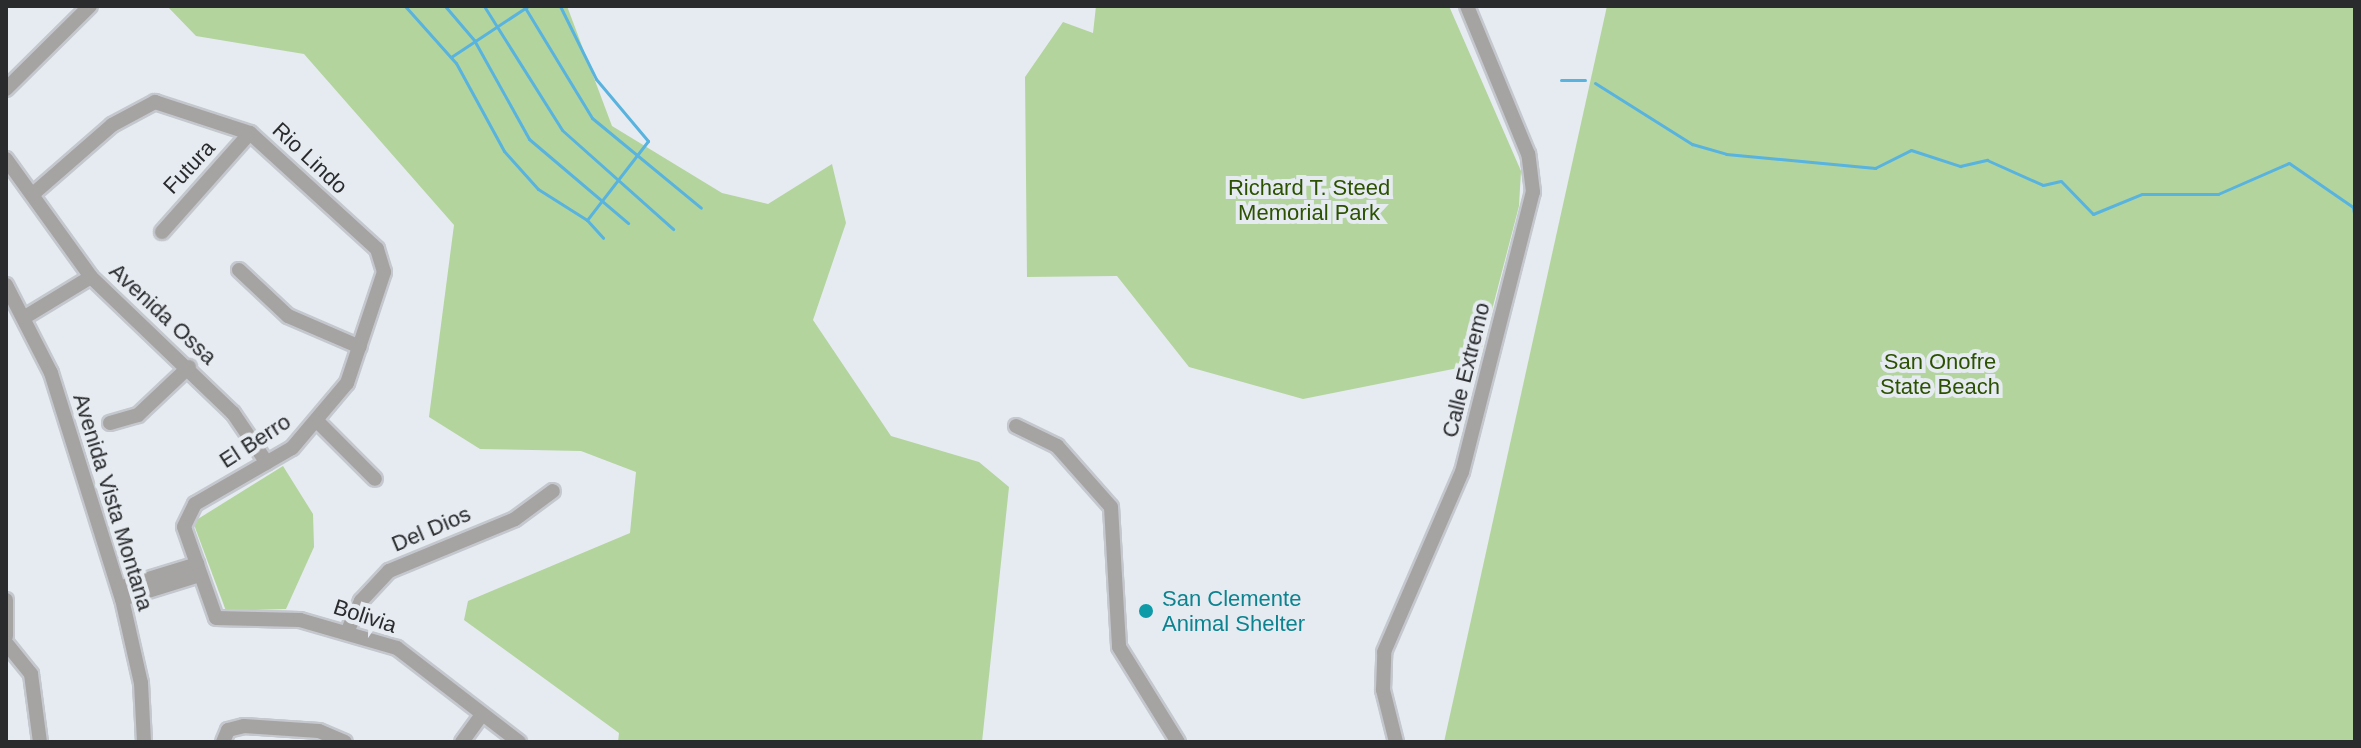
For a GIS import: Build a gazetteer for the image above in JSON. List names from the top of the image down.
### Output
{
  "streets": {
    "street": [
      "Rio Lindo",
      "Futura",
      "Avenida Ossa",
      "Calle Extremo",
      "El Berro",
      "Avenida Vista Montana",
      "Del Dios",
      "Bolivia"
    ]
  },
  "crossings": [
    ["Rio Lindo", "Futura"],
    ["Rio Lindo", "Avenida Ossa"],
    ["Rio Lindo", "El Berro"],
    ["Avenida Ossa", "El Berro"],
    ["El Berro", "Bolivia"],
    ["Del Dios", "Bolivia"]
  ],
  "parks": ["Richard T. Steed Memorial Park", "San Onofre State Beach"],
  "places": ["San Clemente Animal Shelter"]
}
